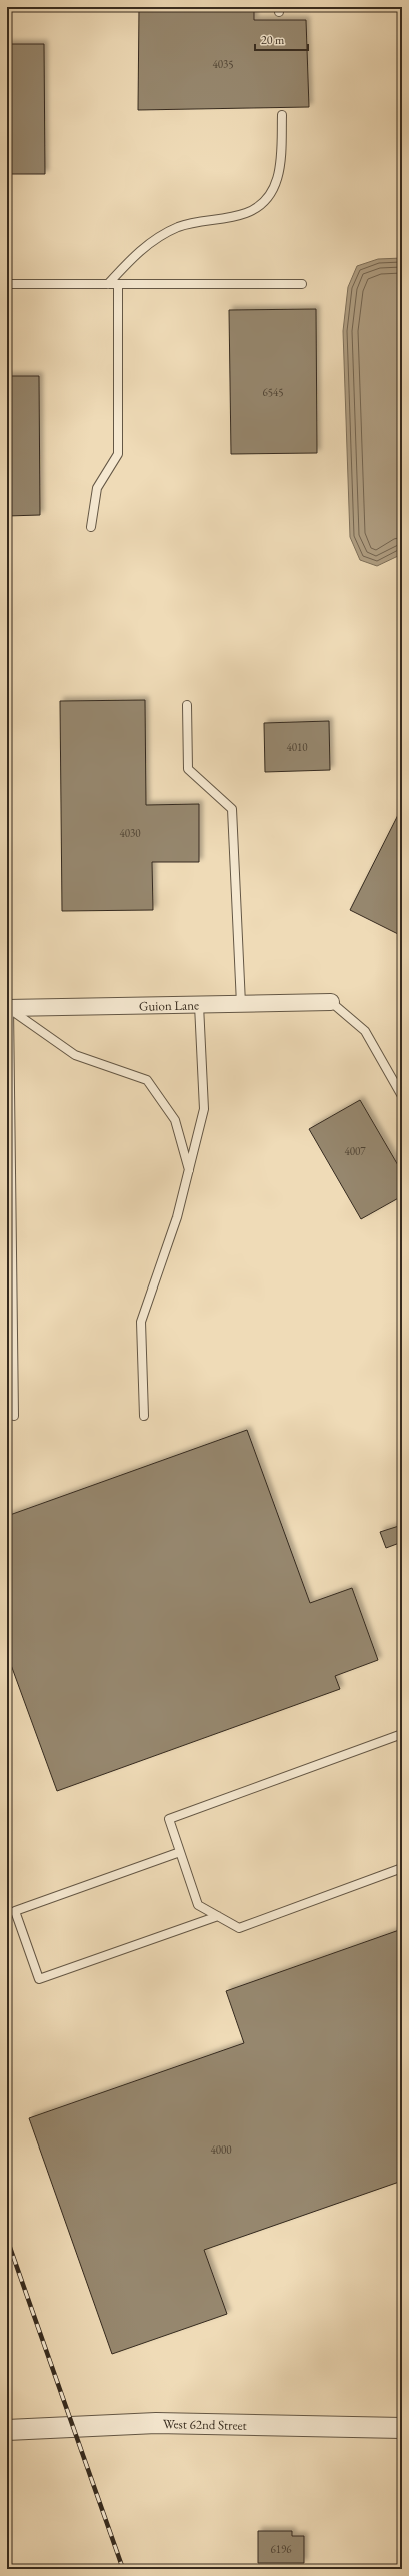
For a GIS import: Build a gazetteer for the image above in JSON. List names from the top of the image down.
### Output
{
  "streets": {
    "street": ["Guion Lane", "West 62nd Street"]
  },
  "house_numbers": [
    "4035",
    "6545",
    "4010",
    "4030",
    "4007",
    "4000",
    "6196"
  ],
  "scale_bar": "20 m"
}
